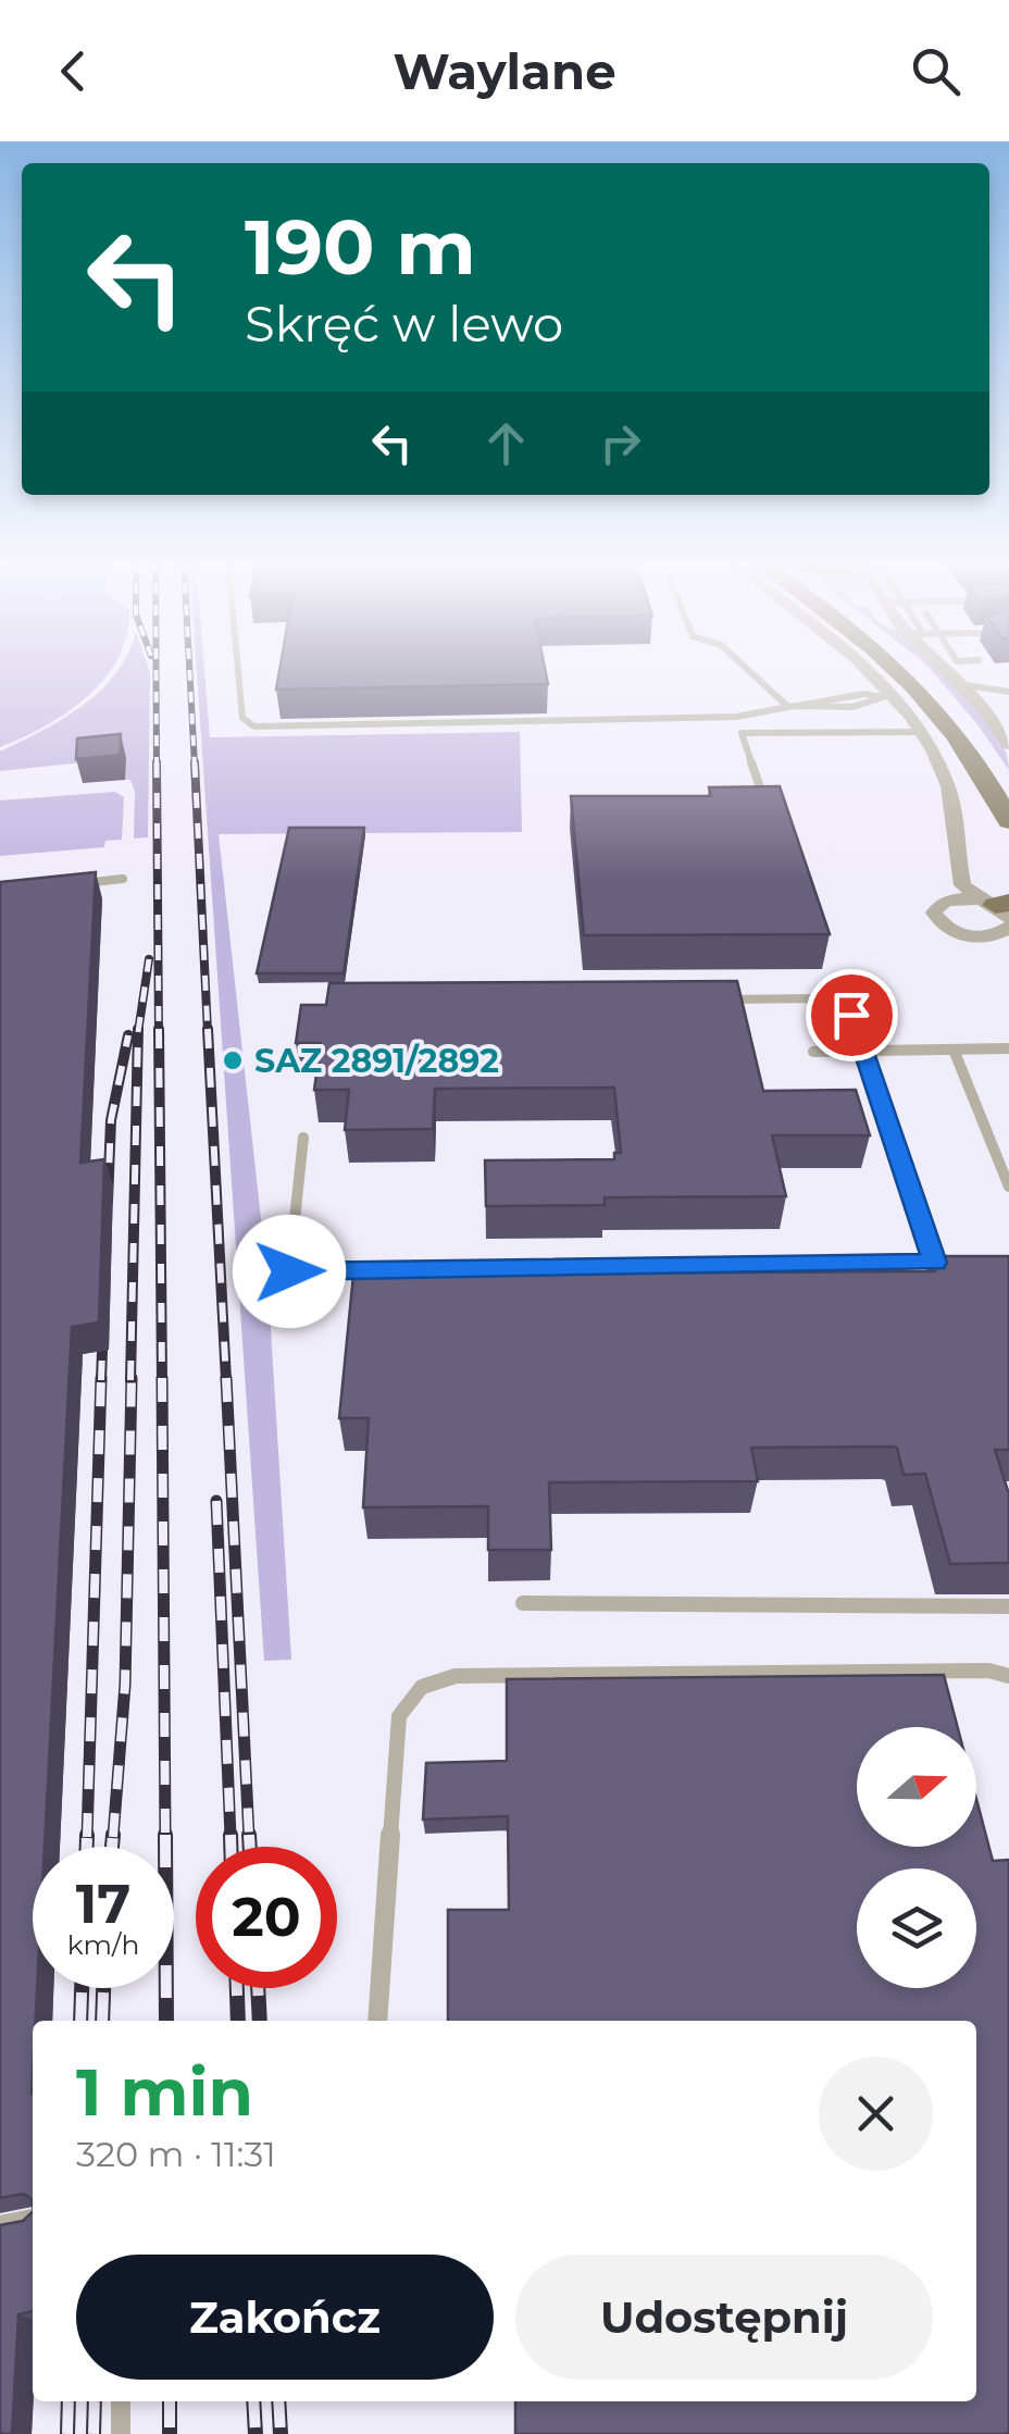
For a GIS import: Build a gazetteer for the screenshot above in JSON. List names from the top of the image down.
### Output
{
  "places": ["SAZ 2891/2892"],
  "north": "right",
  "page": {
    "header": "Waylane",
    "turn": ["190 m", "Skręć w lewo"],
    "speed": "17 km/h",
    "limit": "20",
    "heading": ["1 min", "320 m · 11:31"],
    "buttons": ["Zakończ", "Udostępnij"]
  }
}
